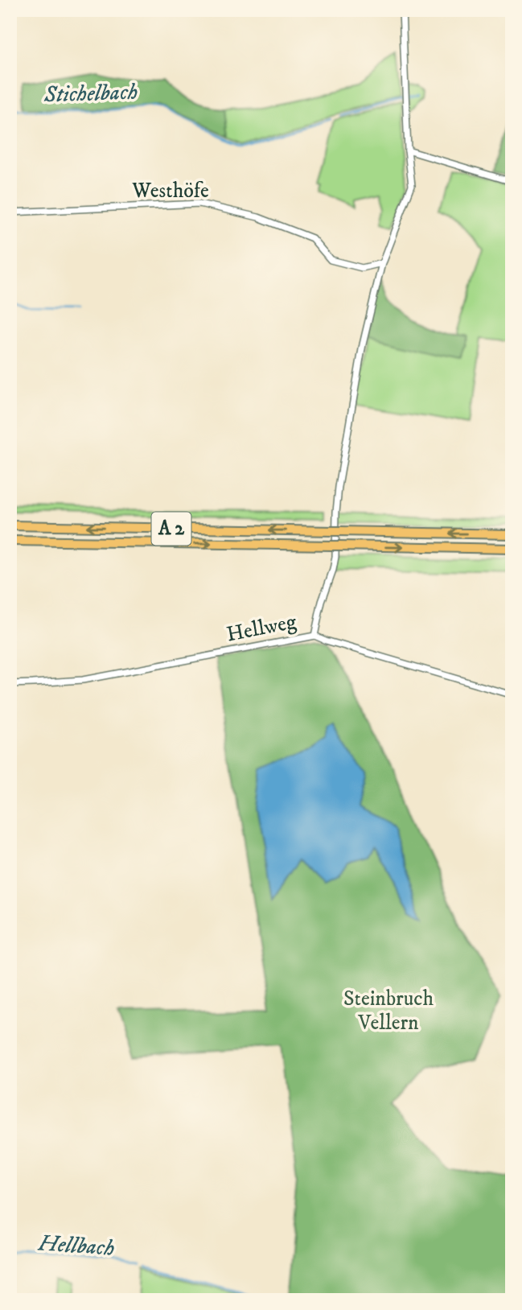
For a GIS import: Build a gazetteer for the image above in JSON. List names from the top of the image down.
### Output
{
  "streets": {
    "highway": ["A 2"],
    "street": ["Westhöfe", "Hellweg"]
  },
  "water": ["Stichelbach", "Hellbach"],
  "parks": ["Steinbruch Vellern"]
}
